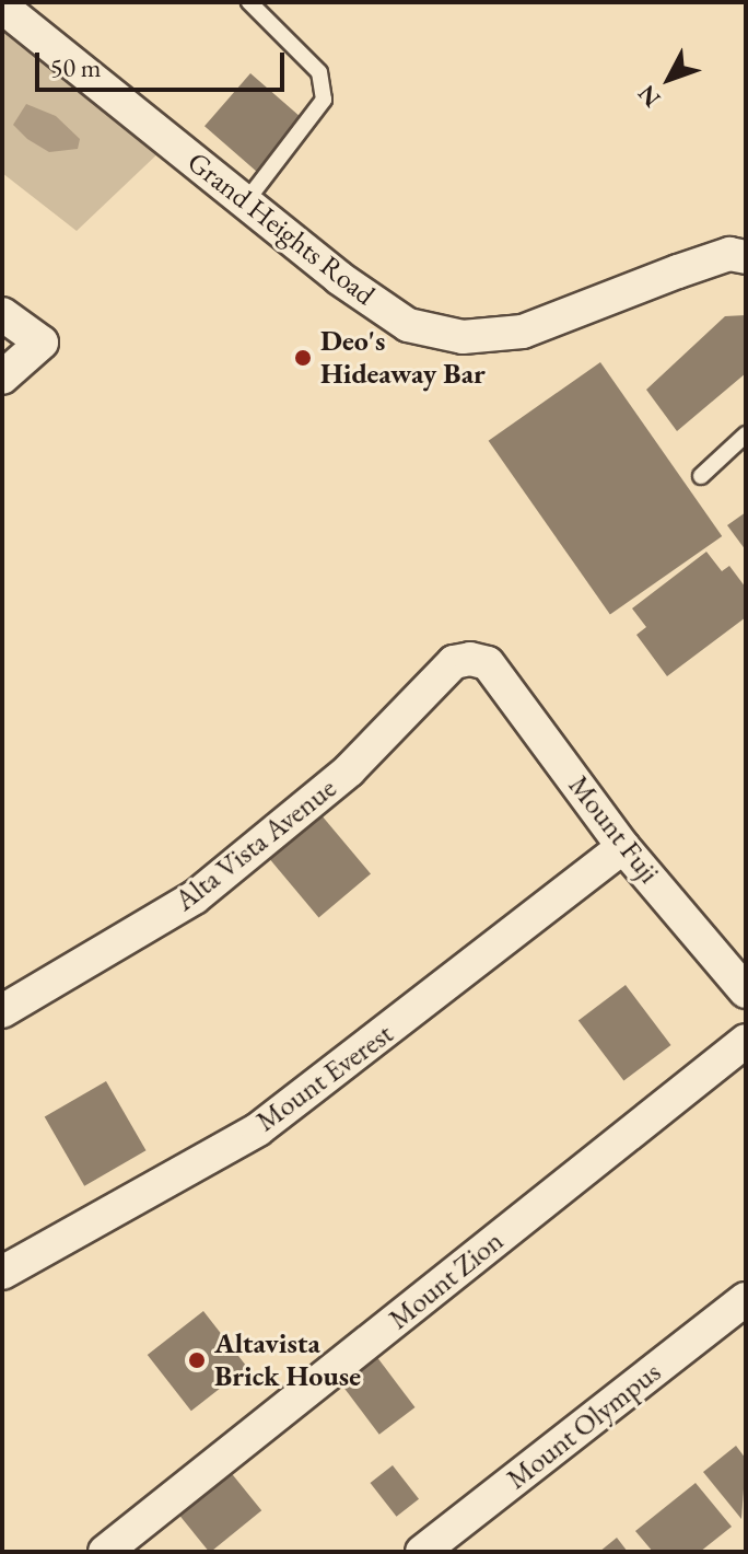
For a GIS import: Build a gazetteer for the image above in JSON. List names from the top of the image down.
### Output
{
  "streets": {
    "street": [
      "Grand Heights Road",
      "Mount Fuji",
      "Alta Vista Avenue",
      "Mount Everest",
      "Mount Zion",
      "Mount Olympus"
    ]
  },
  "crossings": [
    ["Mount Fuji", "Alta Vista Avenue"],
    ["Mount Fuji", "Mount Everest"]
  ],
  "places": ["Deo's Hideaway Bar", "Altavista Brick House"],
  "scale_bar": "50 m",
  "north": "bottom left"
}
